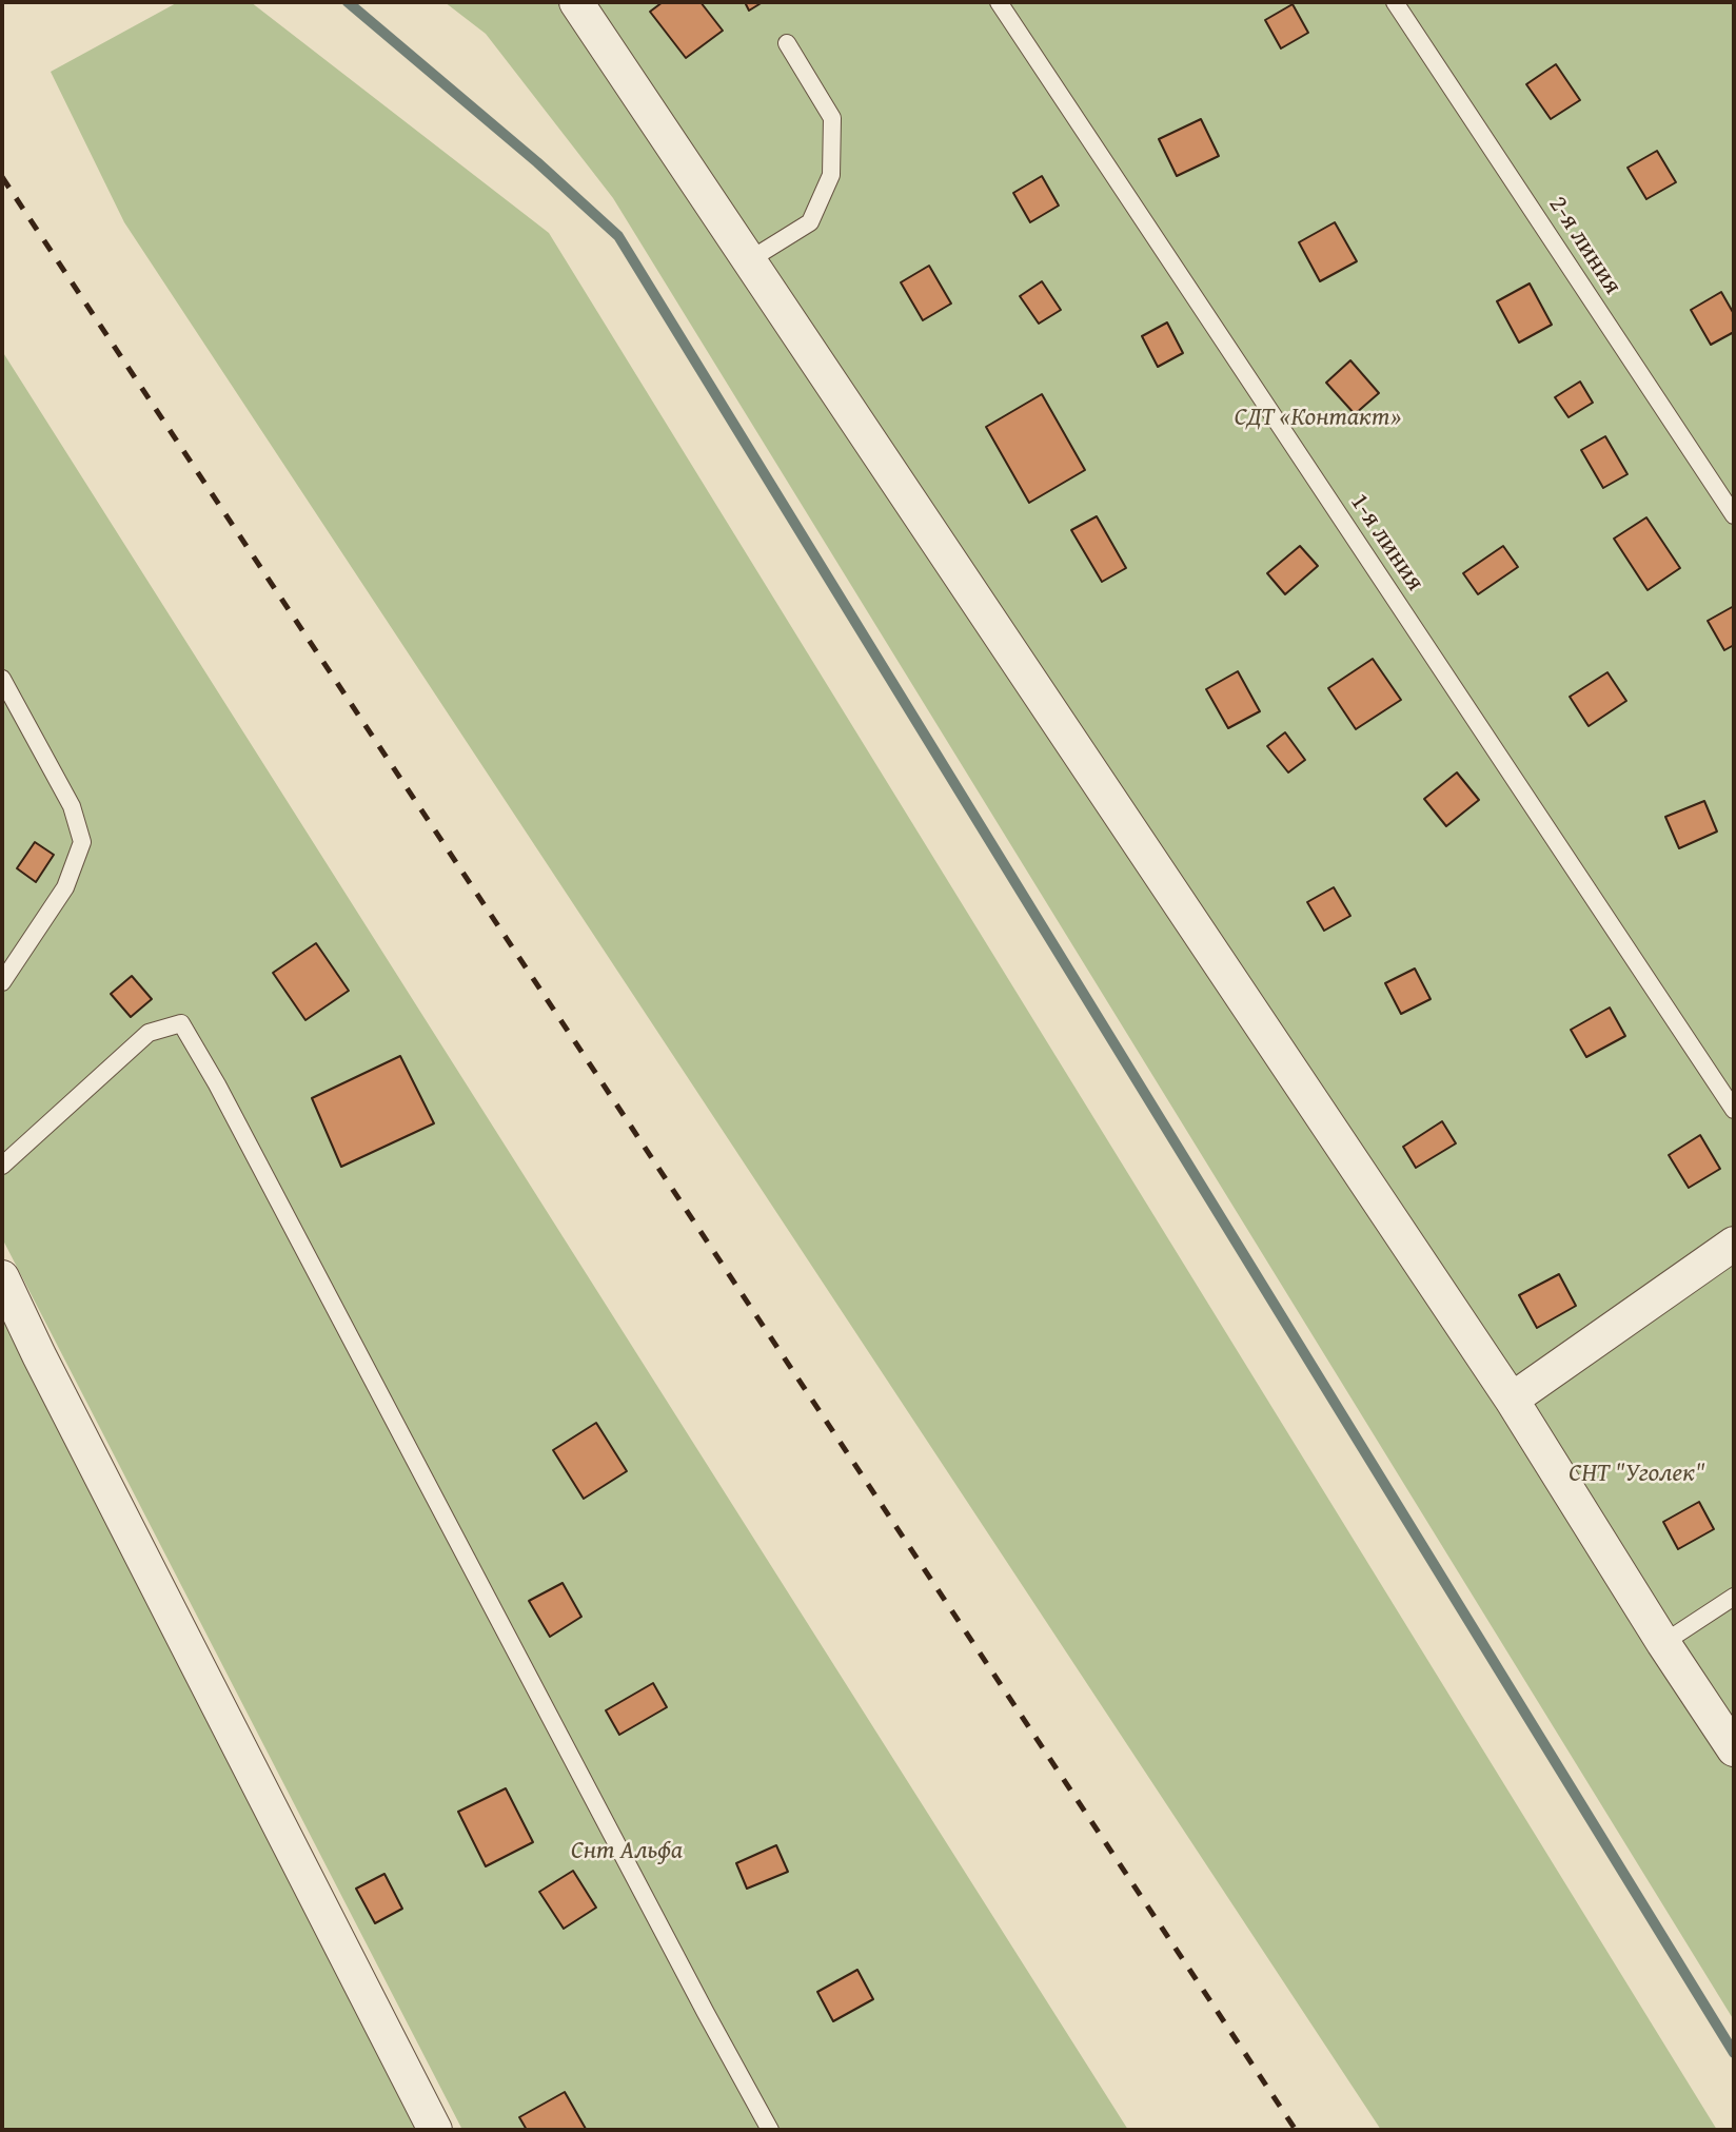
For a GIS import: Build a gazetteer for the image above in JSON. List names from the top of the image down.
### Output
{
  "streets": {
    "lane": ["2-я линия", "1-я линия"]
  },
  "parks": ["СДТ «Контакт»", "СНТ \"Уголек\"", "Снт Альфа"]
}
